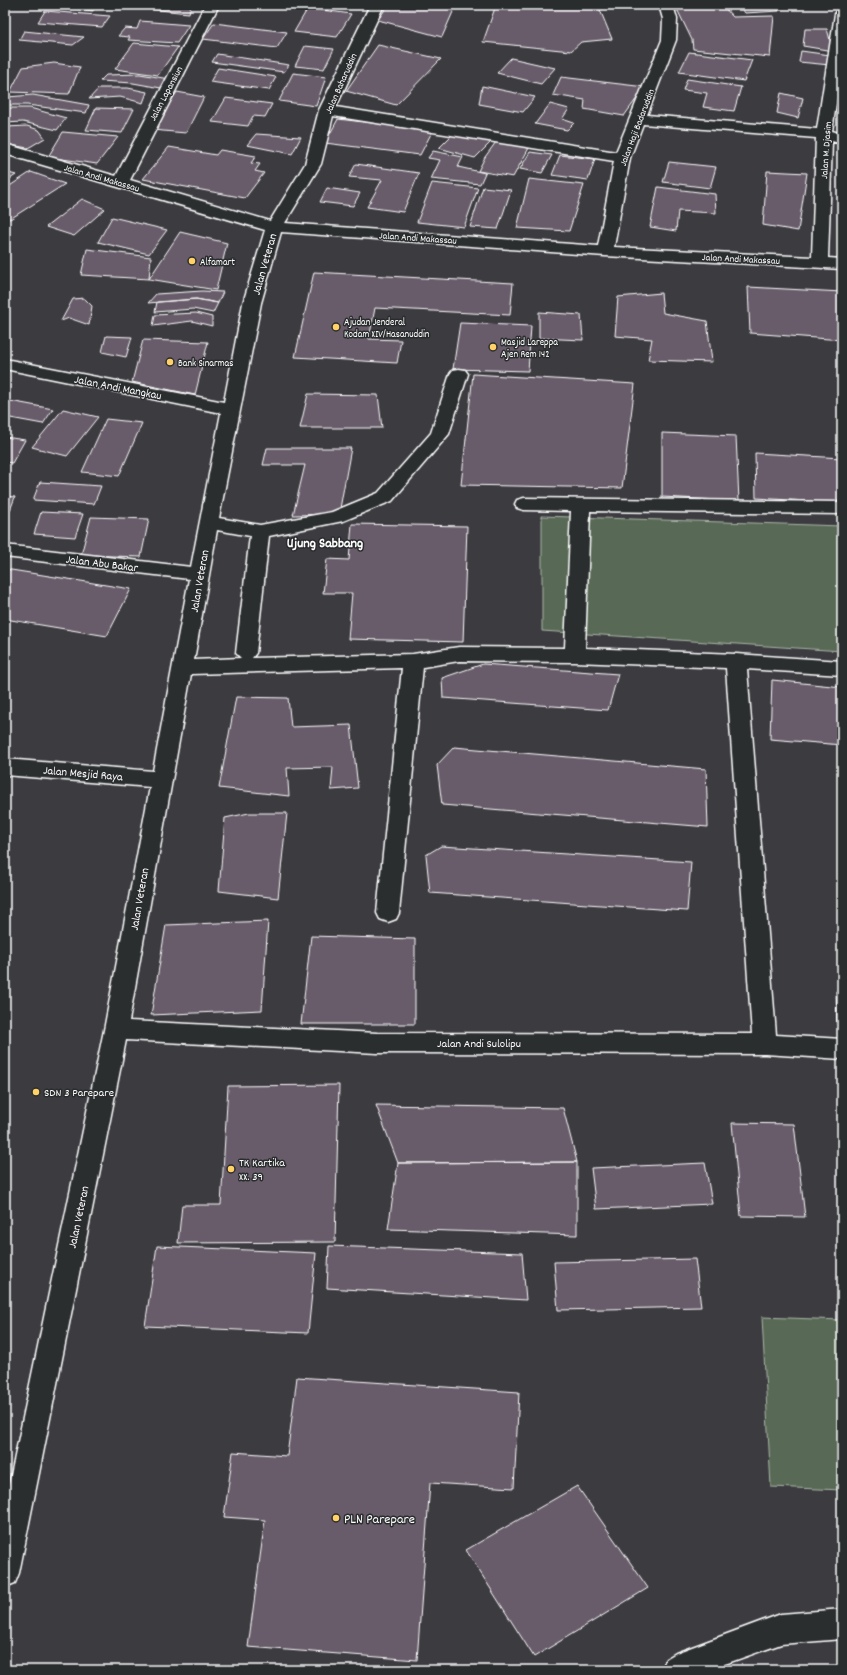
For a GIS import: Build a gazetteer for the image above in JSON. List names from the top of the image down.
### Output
{
  "streets": {
    "street": [
      "Jalan Baharuddin",
      "Jalan Lapansiun",
      "Jalan Haji Badaruddin",
      "Jalan M. Djasim",
      "Jalan Andi Makassau",
      "Jalan Veteran",
      "Jalan Andi Mangkau",
      "Jalan Abu Bakar",
      "Jalan Mesjid Raya",
      "Jalan Andi Sulolipu"
    ]
  },
  "crossings": [
    ["Jalan Baharuddin", "Jalan Andi Makassau"],
    ["Jalan Baharuddin", "Jalan Veteran"],
    ["Jalan Lapansiun", "Jalan Andi Makassau"],
    ["Jalan Haji Badaruddin", "Jalan Andi Makassau"],
    ["Jalan M. Djasim", "Jalan Andi Makassau"],
    ["Jalan Andi Makassau", "Jalan Veteran"],
    ["Jalan Veteran", "Jalan Andi Mangkau"],
    ["Jalan Veteran", "Jalan Abu Bakar"],
    ["Jalan Veteran", "Jalan Mesjid Raya"],
    ["Jalan Veteran", "Jalan Andi Sulolipu"]
  ],
  "districts": ["Ujung Sabbang"],
  "places": [
    "Alfamart",
    "Ajudan Jenderal Kodam XIV/Hasanuddin",
    "Masjid Lareppa Ajen Rem 142",
    "Bank Sinarmas",
    "SDN 3 Parepare",
    "TK Kartika XX. 39",
    "PLN Parepare"
  ]
}
